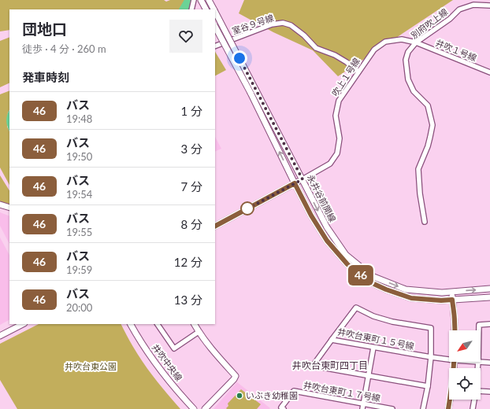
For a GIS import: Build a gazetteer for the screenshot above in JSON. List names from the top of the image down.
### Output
{
  "streets": {
    "street": [
      "別府吹上線",
      "室谷９号線",
      "井吹１号線",
      "吹上１号線",
      "永井谷前開線",
      "井吹台東町１５号線",
      "井吹中央線",
      "井吹台東町１７号線"
    ]
  },
  "crossings": [
    ["別府吹上線", "井吹１号線"],
    ["別府吹上線", "吹上１号線"],
    ["室谷９号線", "吹上１号線"],
    ["井吹１号線", "吹上１号線"],
    ["吹上１号線", "永井谷前開線"]
  ],
  "districts": ["井吹台東町四丁目"],
  "parks": ["井吹台東公園"],
  "places": ["いぶき幼稚園"],
  "lines": ["bus line 46"],
  "north": "bottom left",
  "page": {
    "on_map": "46",
    "heading": [
      ["団地口", "徒歩 · 4 分 · 260 m"],
      "発車時刻"
    ],
    "list": [
      {
        "mark": "46",
        "name": "バス",
        "note": "19:48",
        "value": "1 分"
      },
      {
        "mark": "46",
        "name": "バス",
        "note": "19:50",
        "value": "3 分"
      },
      {
        "mark": "46",
        "name": "バス",
        "note": "19:54",
        "value": "7 分"
      },
      {
        "mark": "46",
        "name": "バス",
        "note": "19:55",
        "value": "8 分"
      },
      {
        "mark": "46",
        "name": "バス",
        "note": "19:59",
        "value": "12 分"
      },
      {
        "mark": "46",
        "name": "バス",
        "note": "20:00",
        "value": "13 分"
      }
    ]
  }
}
